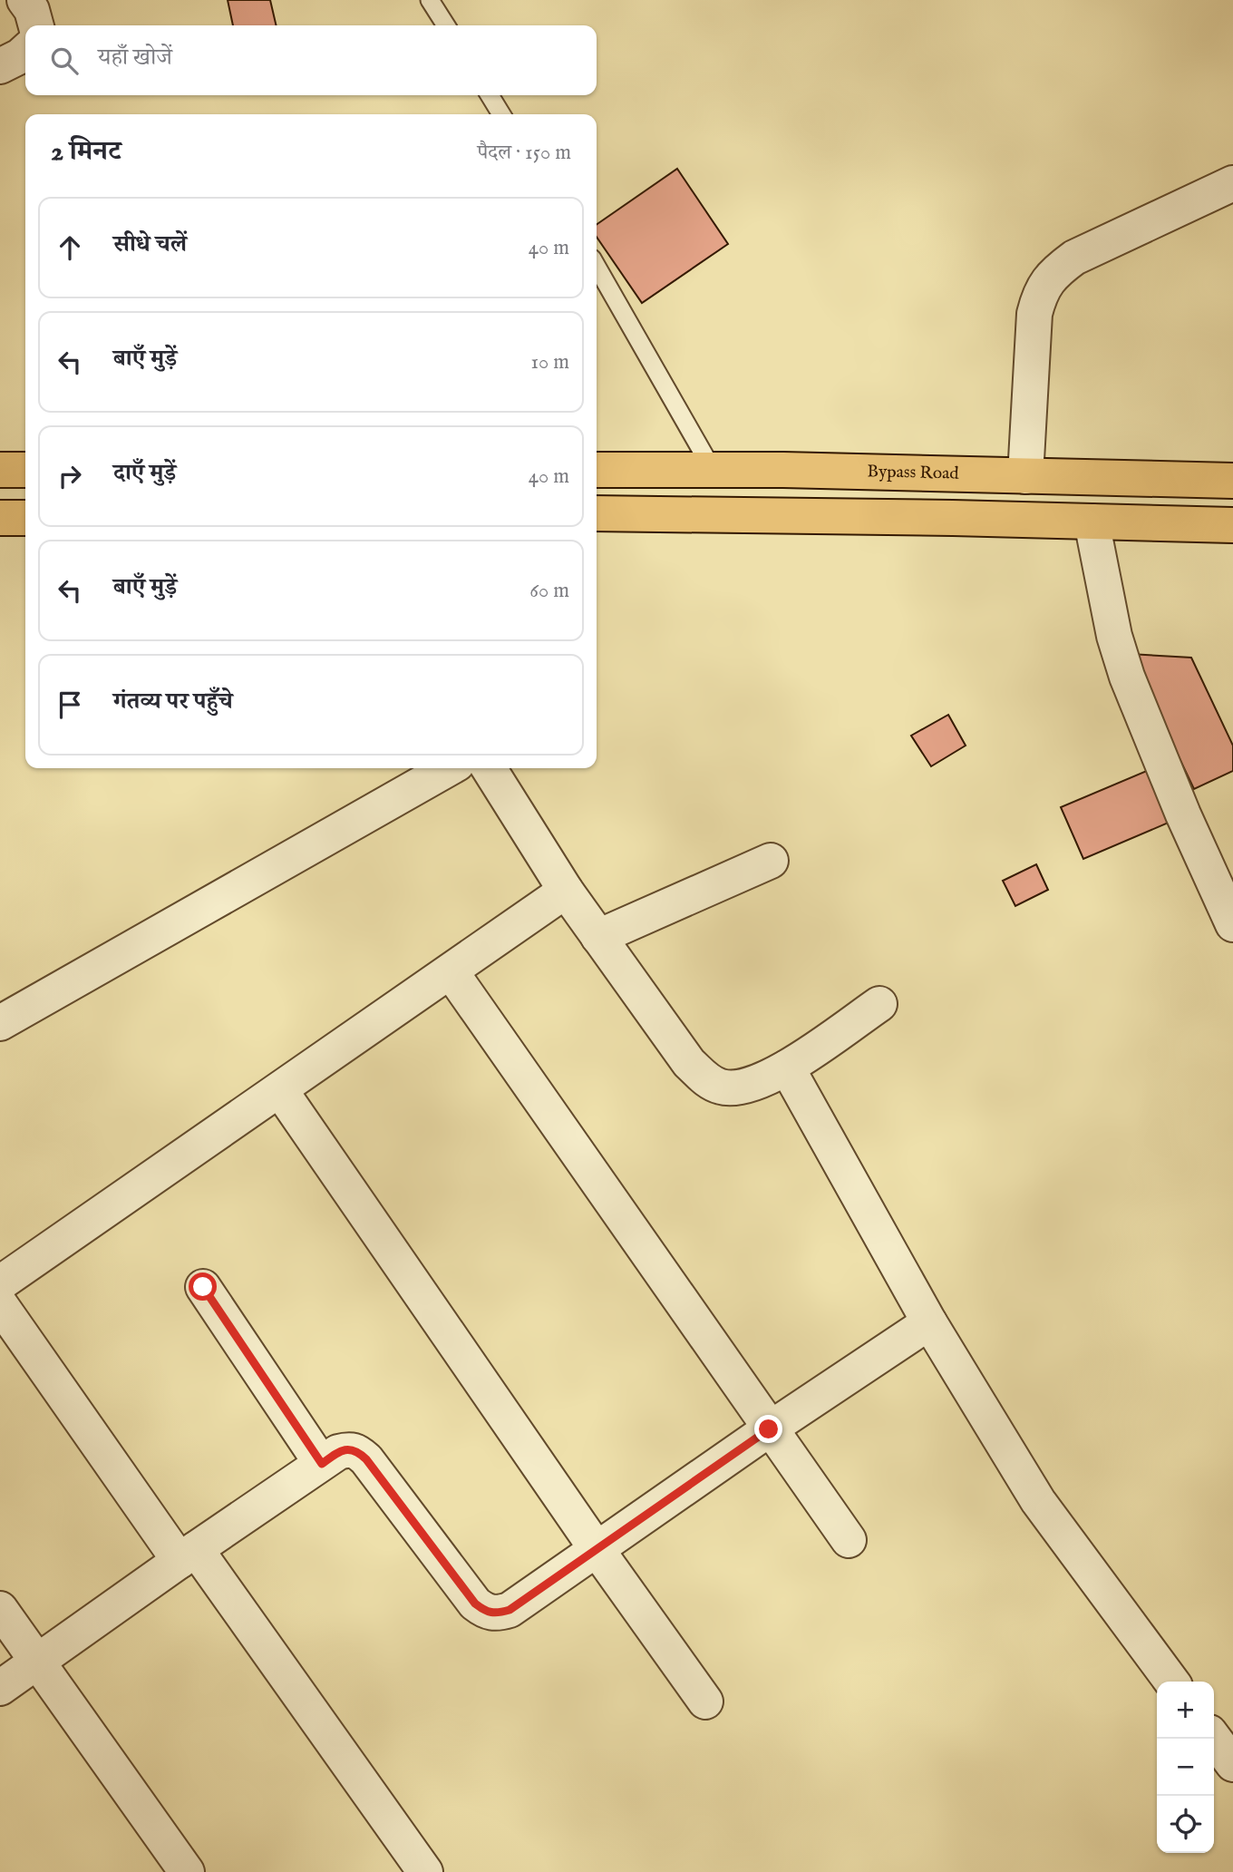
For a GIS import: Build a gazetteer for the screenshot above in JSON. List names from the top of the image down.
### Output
{
  "streets": {
    "main road": ["Bypass Road"]
  },
  "page": {
    "search": "यहाँ खोजें",
    "heading": ["2 मिनट", "पैदल · 150 m"],
    "list": [
      ["सीधे चलें", "40 m"],
      ["बाएँ मुड़ें", "10 m"],
      ["दाएँ मुड़ें", "40 m"],
      ["बाएँ मुड़ें", "60 m"],
      "गंतव्य पर पहुँचे"
    ],
    "map_buttons": ["+", "−"]
  }
}
